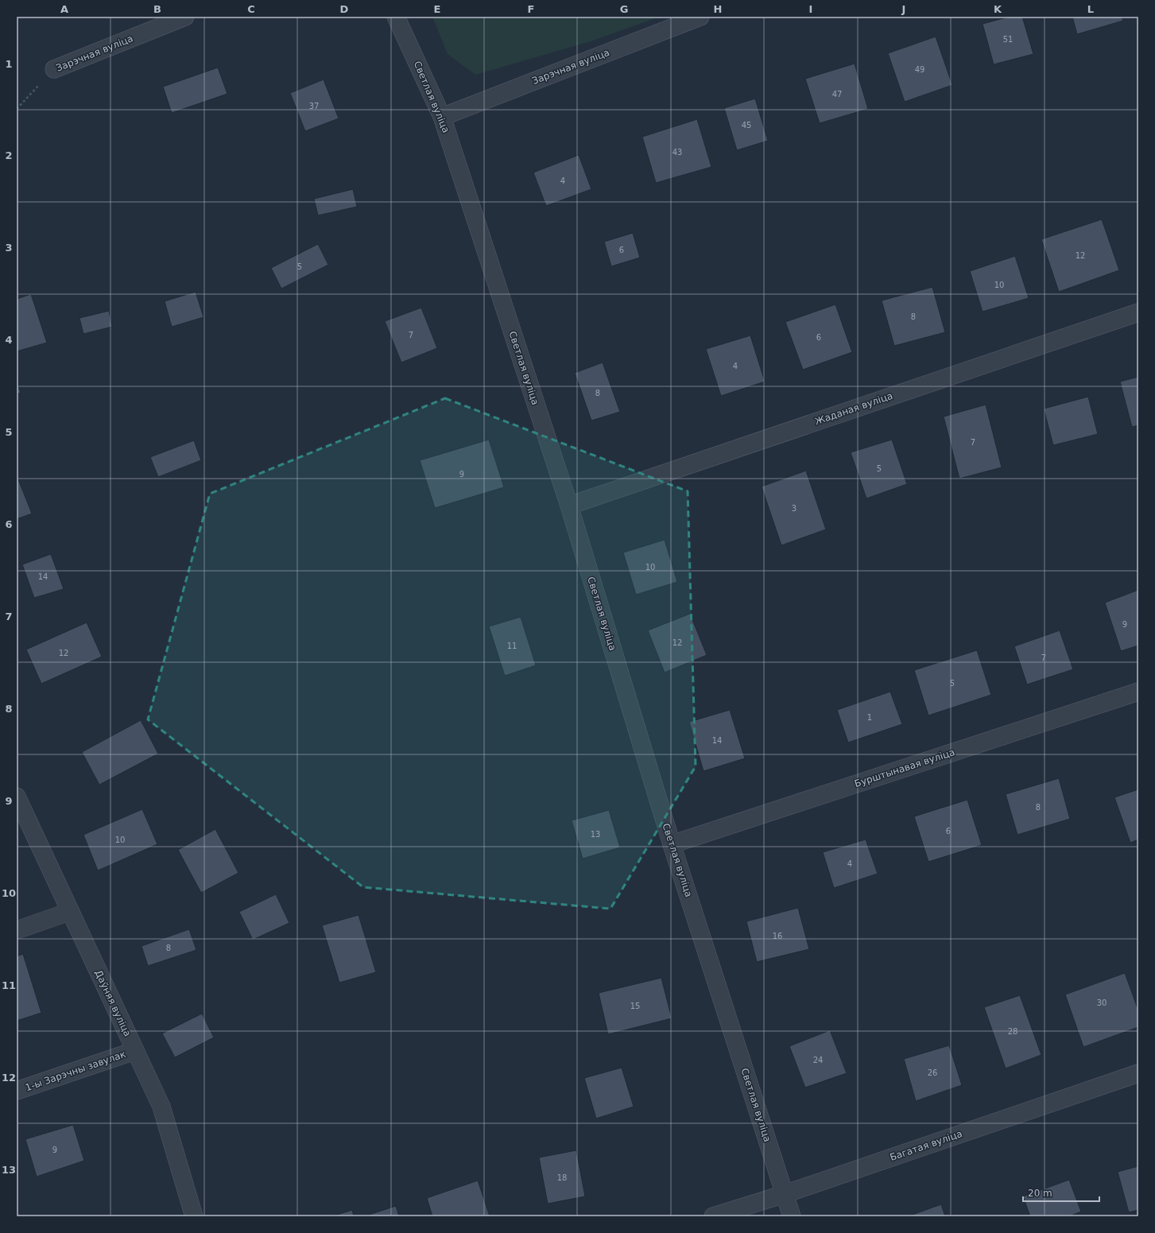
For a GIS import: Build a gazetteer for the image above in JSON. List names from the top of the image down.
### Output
{
  "streets": {
    "street": [
      "Зарэчная вуліца",
      "Светлая вуліца",
      "Жаданая вуліца",
      "Бурштынавая вуліца",
      "Даўняя вуліца",
      "1-ы Зарэчны завулак",
      "Багатая вуліца"
    ]
  },
  "crossings": [
    ["Зарэчная вуліца", "Светлая вуліца"],
    ["Светлая вуліца", "Жаданая вуліца"],
    ["Светлая вуліца", "Бурштынавая вуліца"],
    ["Светлая вуліца", "Багатая вуліца"],
    ["Даўняя вуліца", "1-ы Зарэчны завулак"]
  ],
  "house_numbers": [
    "51",
    "49",
    "47",
    "37",
    "45",
    "43",
    "4",
    "6",
    "12",
    "5",
    "10",
    "8",
    "7",
    "6",
    "4",
    "8",
    "7",
    "5",
    "9",
    "3",
    "10",
    "14",
    "9",
    "12",
    "11",
    "12",
    "7",
    "5",
    "1",
    "14",
    "8",
    "6",
    "13",
    "10",
    "4",
    "16",
    "8",
    "30",
    "15",
    "28",
    "24",
    "26",
    "9",
    "18"
  ],
  "scale_bar": "20 m",
  "grid": {
    "columns": [
      "A",
      "B",
      "C",
      "D",
      "E",
      "F",
      "G",
      "H",
      "I",
      "J",
      "K",
      "L"
    ],
    "rows": [
      "1",
      "2",
      "3",
      "4",
      "5",
      "6",
      "7",
      "8",
      "9",
      "10",
      "11",
      "12",
      "13"
    ]
  }
}
